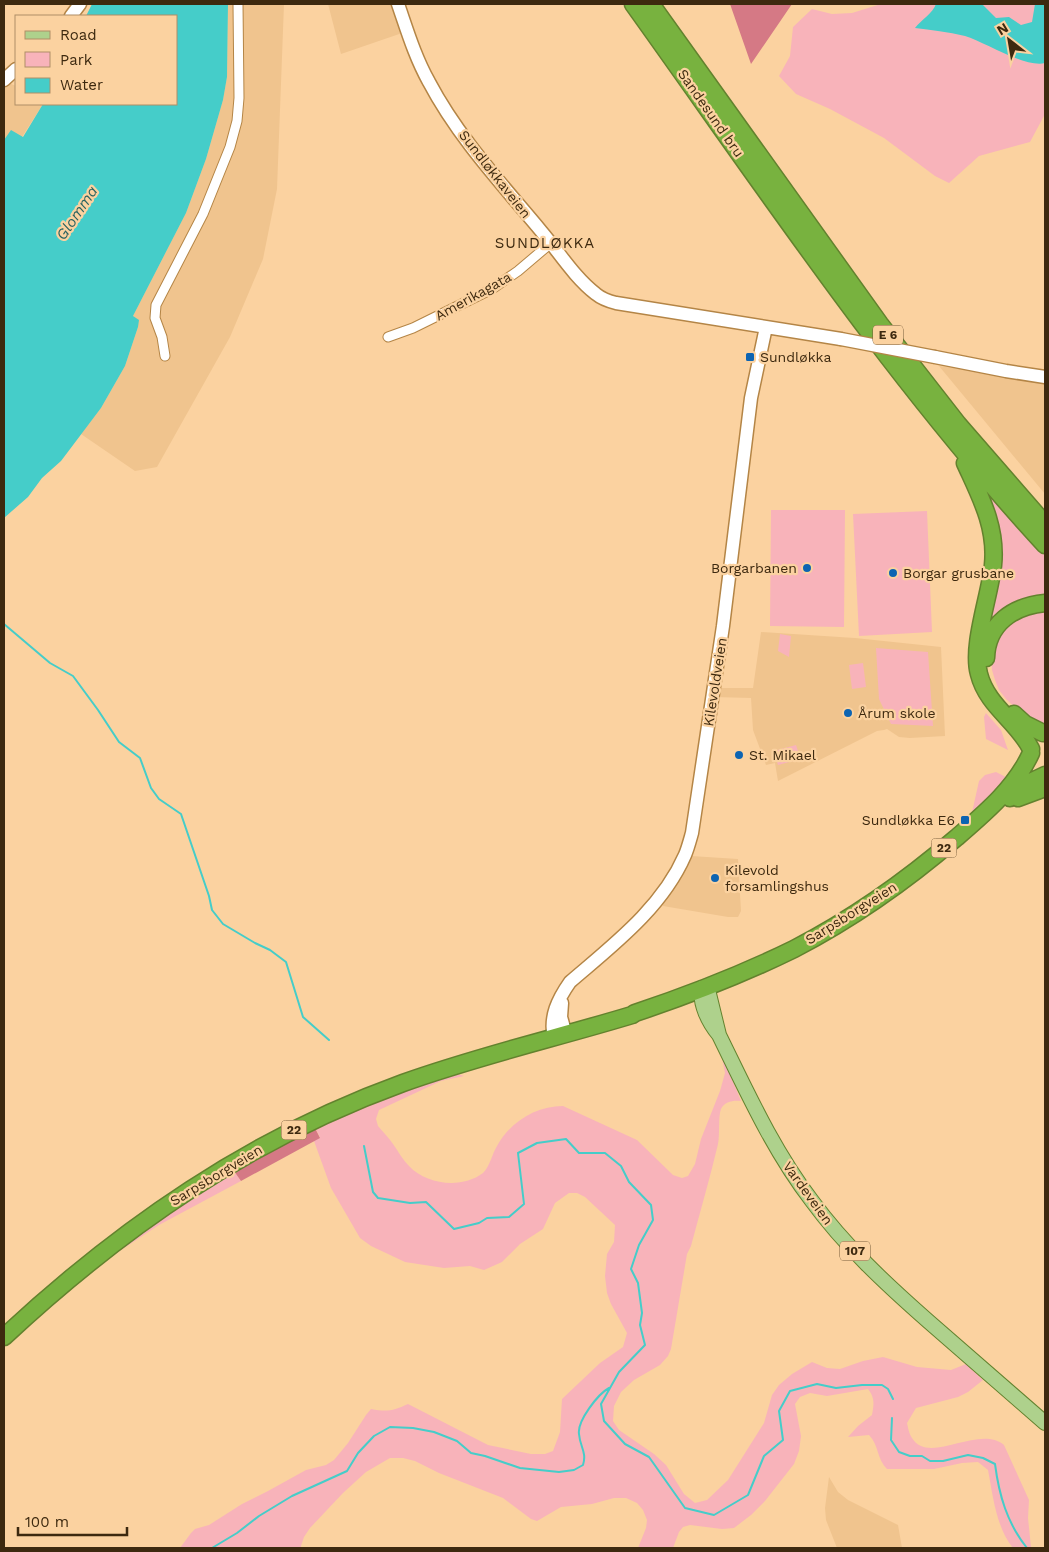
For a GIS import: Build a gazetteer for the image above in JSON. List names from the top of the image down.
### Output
{
  "streets": {
    "highway": [
      "Sandesund bru",
      "E 6",
      "22",
      "Sarpsborgveien"
    ],
    "main road": [
      "Sundløkkaveien",
      "Kilevoldveien",
      "Vardeveien",
      "107"
    ],
    "street": ["Amerikagata"]
  },
  "crossings": [
    ["Sandesund bru", "E 6"],
    ["Sundløkkaveien", "Amerikagata"],
    ["Sundløkkaveien", "Kilevoldveien"],
    ["E 6", "22"],
    ["E 6", "Sarpsborgveien"],
    ["Kilevoldveien", "Sarpsborgveien"],
    ["22", "Sarpsborgveien"],
    ["Sarpsborgveien", "Vardeveien"]
  ],
  "districts": ["SUNDLØKKA"],
  "water": ["Glomma"],
  "places": {
    "transit": ["Sundløkka", "Sundløkka E6"],
    "other": [
      "Borgarbanen",
      "Borgar grusbane",
      "Årum skole",
      "St. Mikael",
      "Kilevold forsamlingshus"
    ]
  },
  "legend": ["Road", "Park", "Water"],
  "scale_bar": "100 m",
  "north": "top left"
}
